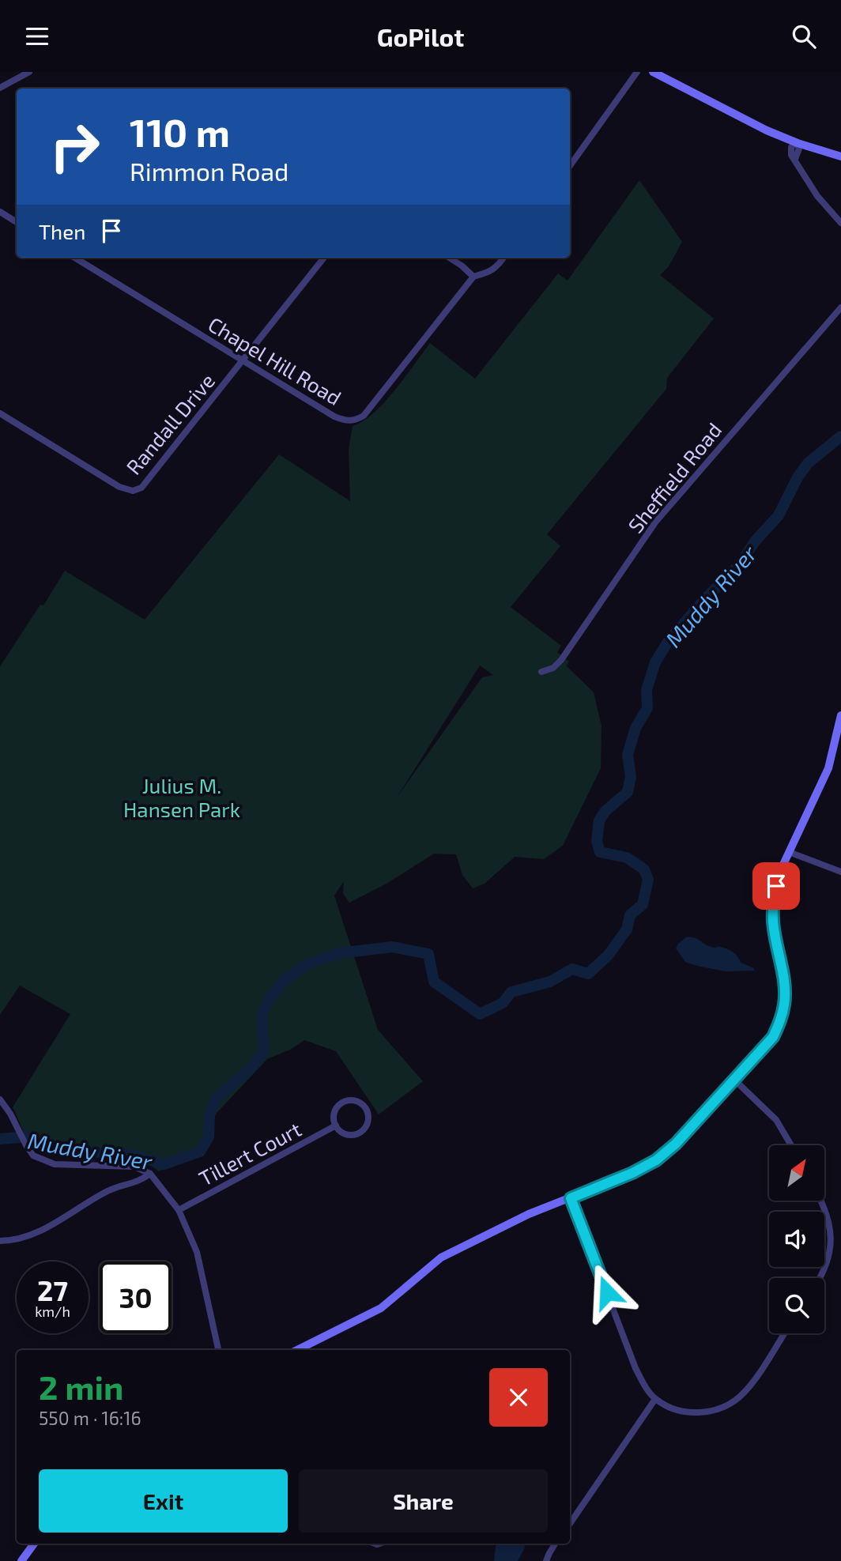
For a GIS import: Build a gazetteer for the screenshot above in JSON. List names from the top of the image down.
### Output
{
  "streets": {
    "street": [
      "Chapel Hill Road",
      "Randall Drive",
      "Sheffield Road",
      "Tillert Court"
    ]
  },
  "crossings": [
    ["Chapel Hill Road", "Randall Drive"]
  ],
  "water": ["Muddy River"],
  "parks": ["Julius M. Hansen Park"],
  "north": "top right",
  "page": {
    "header": "GoPilot",
    "turn": ["110 m", "Rimmon Road"],
    "then": "Then",
    "speed": "27 km/h",
    "limit": "30",
    "heading": ["2 min", "550 m · 16:16"],
    "buttons": ["Exit", "Share"]
  }
}
